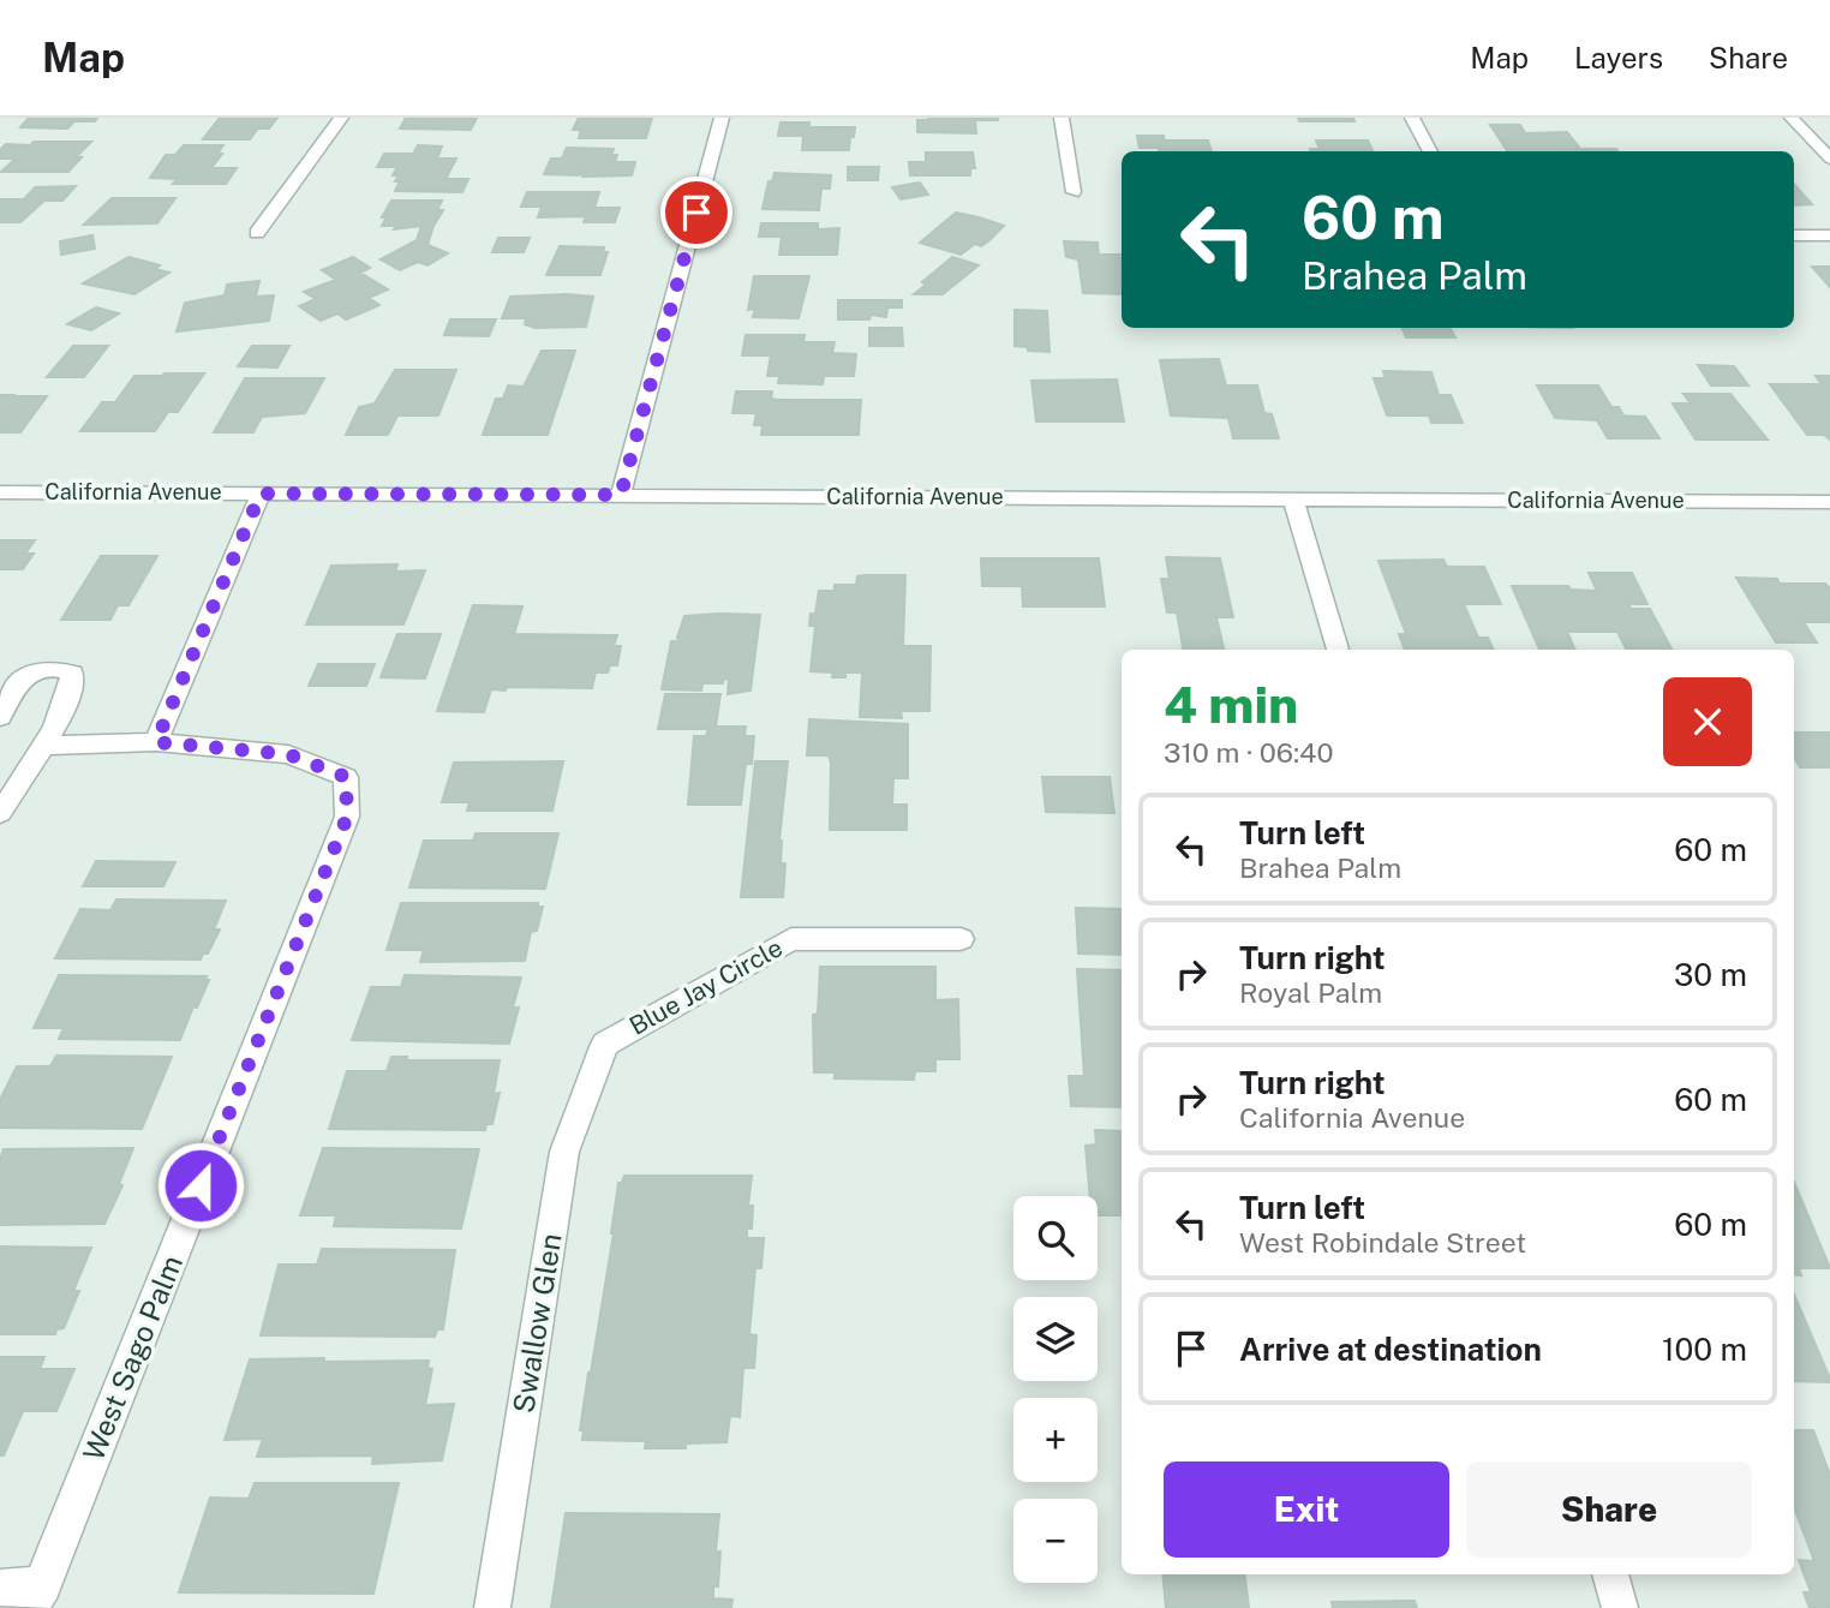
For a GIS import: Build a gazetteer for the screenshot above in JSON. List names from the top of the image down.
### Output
{
  "streets": {
    "street": [
      "California Avenue",
      "Blue Jay Circle",
      "Swallow Glen",
      "West Sago Palm"
    ]
  },
  "crossings": [
    ["Blue Jay Circle", "Swallow Glen"]
  ],
  "page": {
    "header": "Map",
    "nav": ["Map", "Layers", "Share"],
    "turn": ["60 m", "Brahea Palm"],
    "heading": ["4 min", "310 m · 06:40"],
    "list": [
      {
        "name": "Turn left",
        "note": "Brahea Palm",
        "value": "60 m"
      },
      {
        "name": "Turn right",
        "note": "Royal Palm",
        "value": "30 m"
      },
      {
        "name": "Turn right",
        "note": "California Avenue",
        "value": "60 m"
      },
      {
        "name": "Turn left",
        "note": "West Robindale Street",
        "value": "60 m"
      },
      {
        "name": "Arrive at destination",
        "value": "100 m"
      }
    ],
    "map_buttons": ["+", "−"],
    "buttons": ["Exit", "Share"]
  }
}
